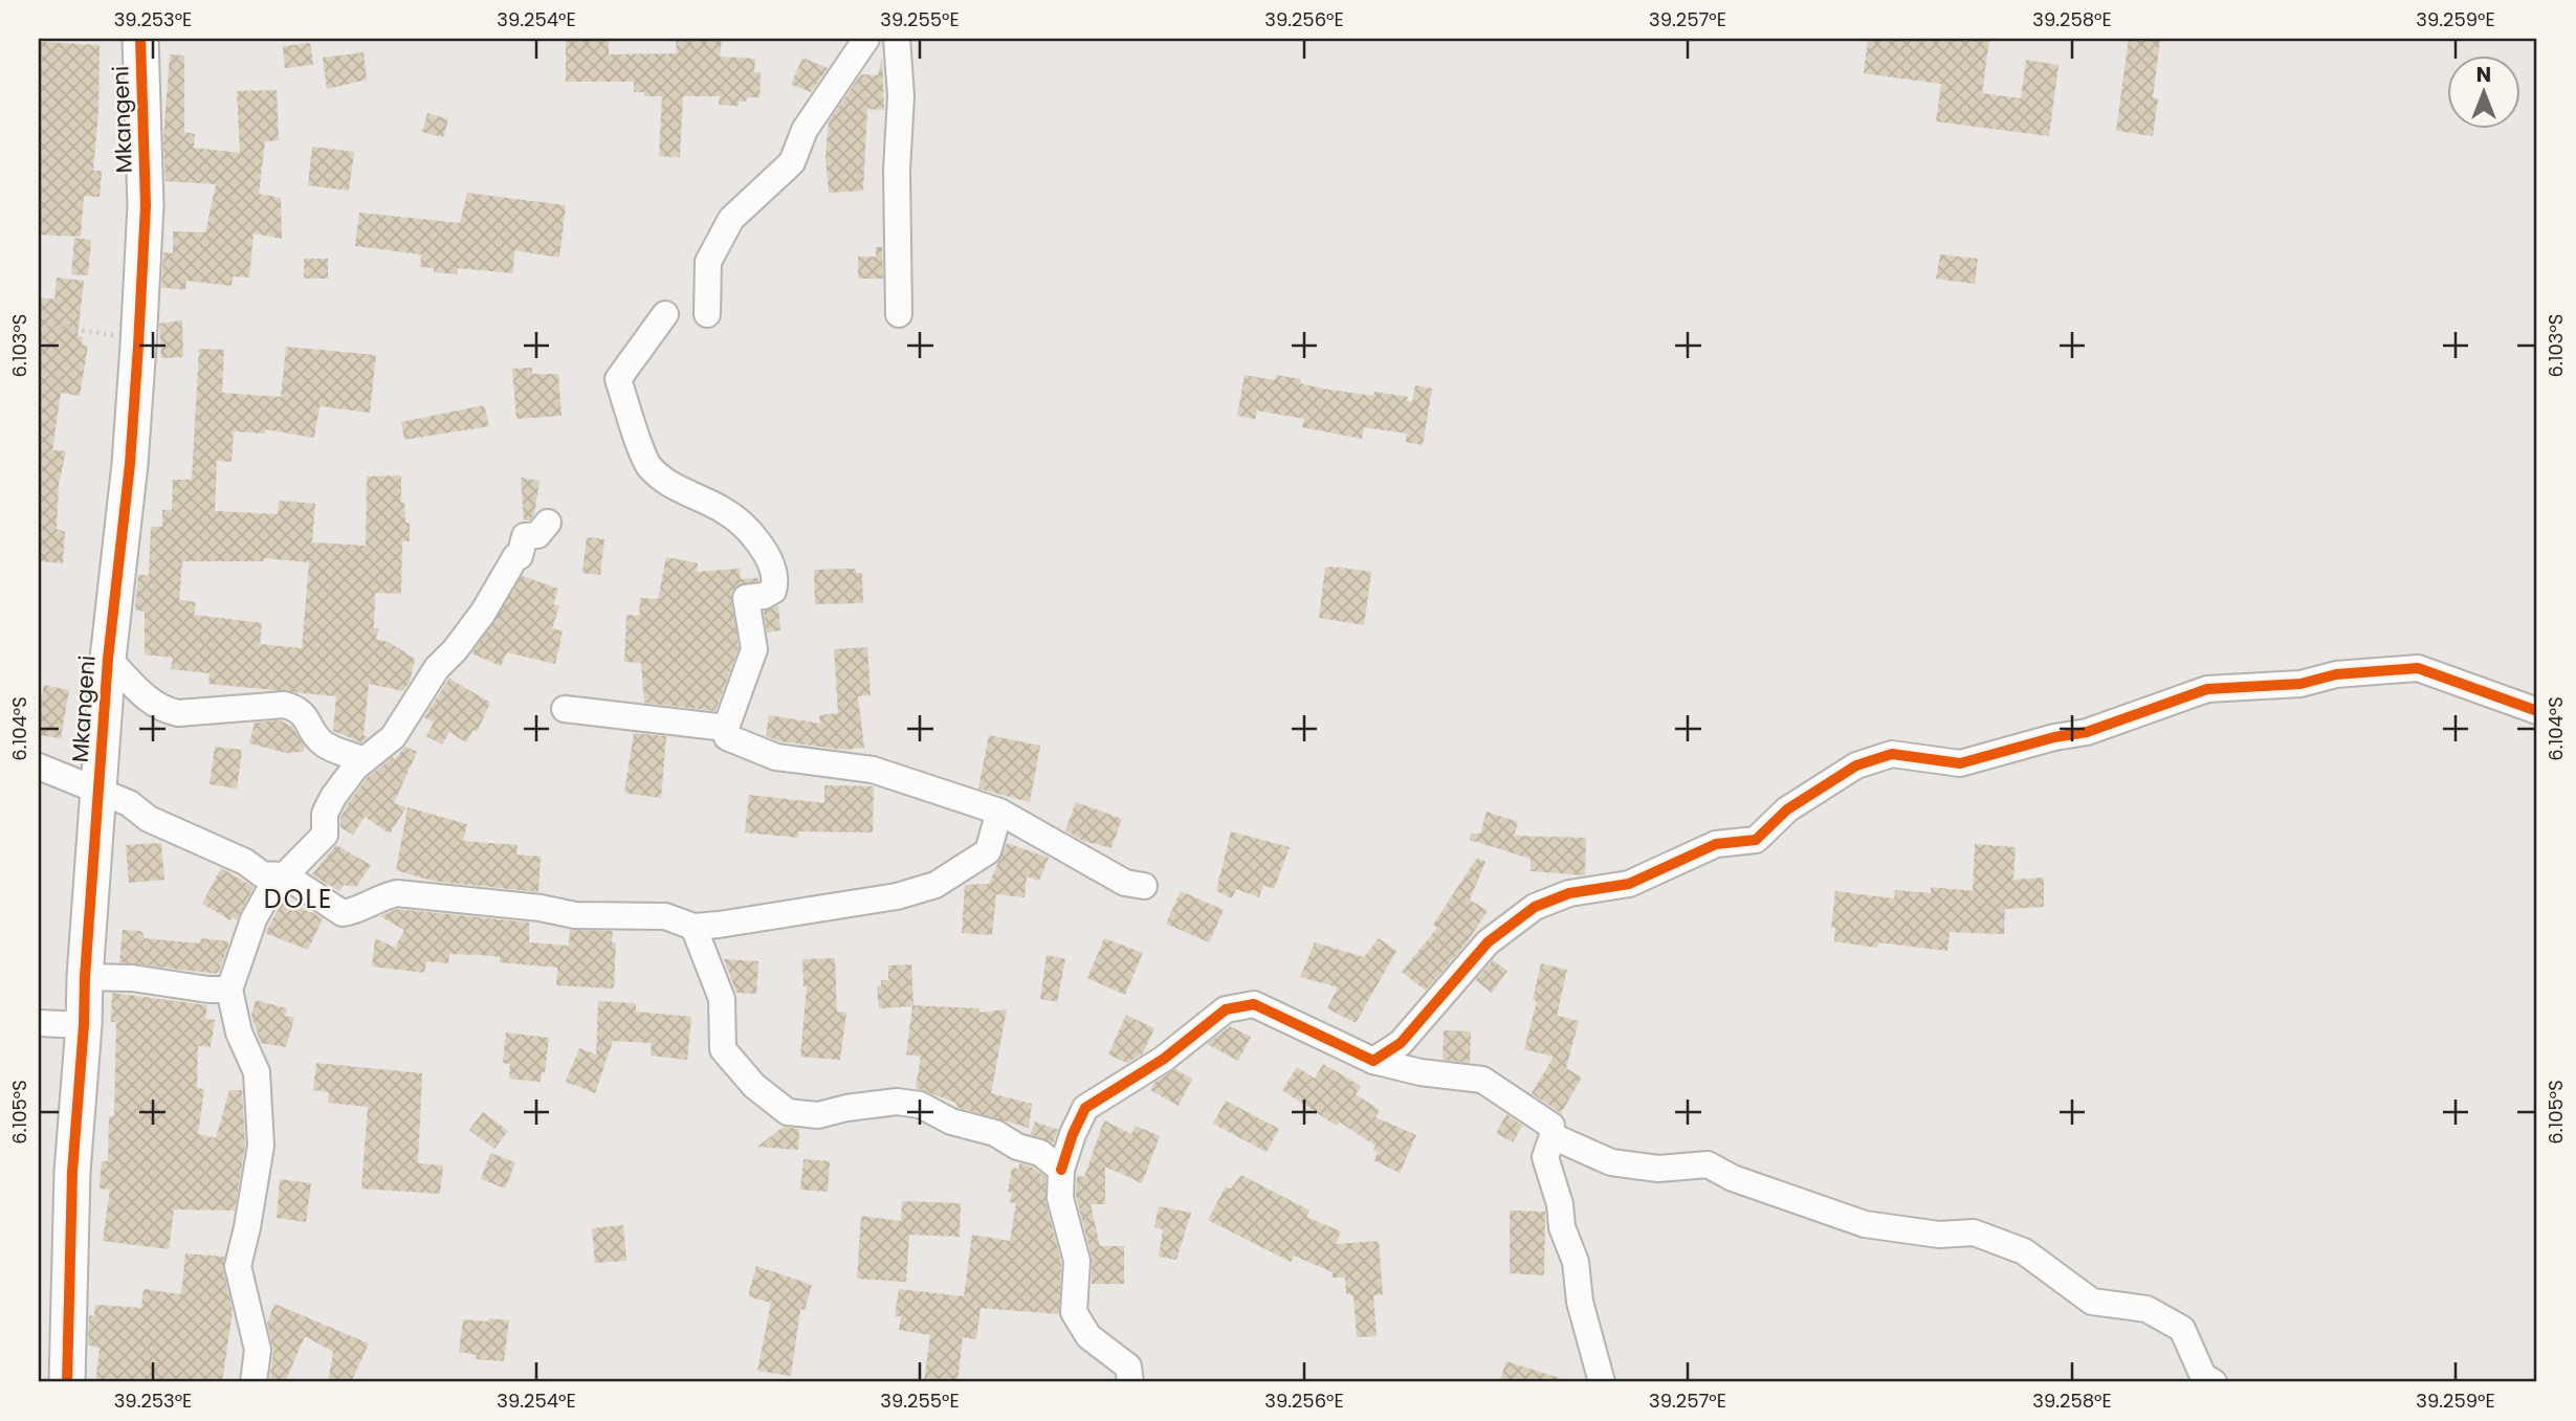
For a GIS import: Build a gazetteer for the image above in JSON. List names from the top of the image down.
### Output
{
  "streets": {
    "street": ["Mkangeni"]
  },
  "districts": ["DOLE"],
  "north": "top",
  "coordinates": [
    "39.253°E",
    "39.254°E",
    "39.255°E",
    "39.256°E",
    "39.257°E",
    "39.258°E",
    "39.259°E",
    "6.103°S",
    "6.104°S",
    "6.105°S"
  ]
}
